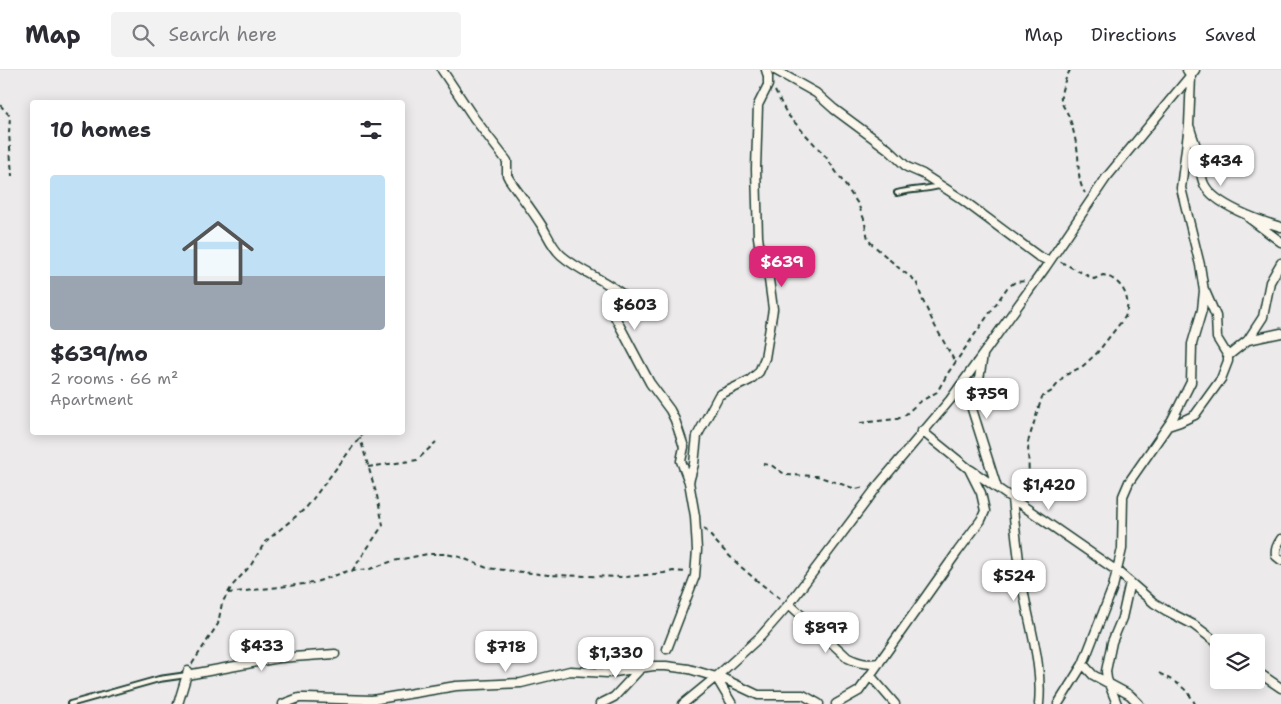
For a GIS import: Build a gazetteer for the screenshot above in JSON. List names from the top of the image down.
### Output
{
  "page": {
    "header": "Map",
    "search": "Search here",
    "nav": ["Map", "Directions", "Saved"],
    "heading": "10 homes",
    "price": [
      "$434",
      "$639",
      "$603",
      "$759",
      "$1,420",
      "$524",
      "$897",
      "$433",
      "$718",
      "$1,330"
    ],
    "list": [
      {
        "name": "$639/mo",
        "note": "2 rooms · 66 m² · Apartment"
      }
    ]
  }
}
